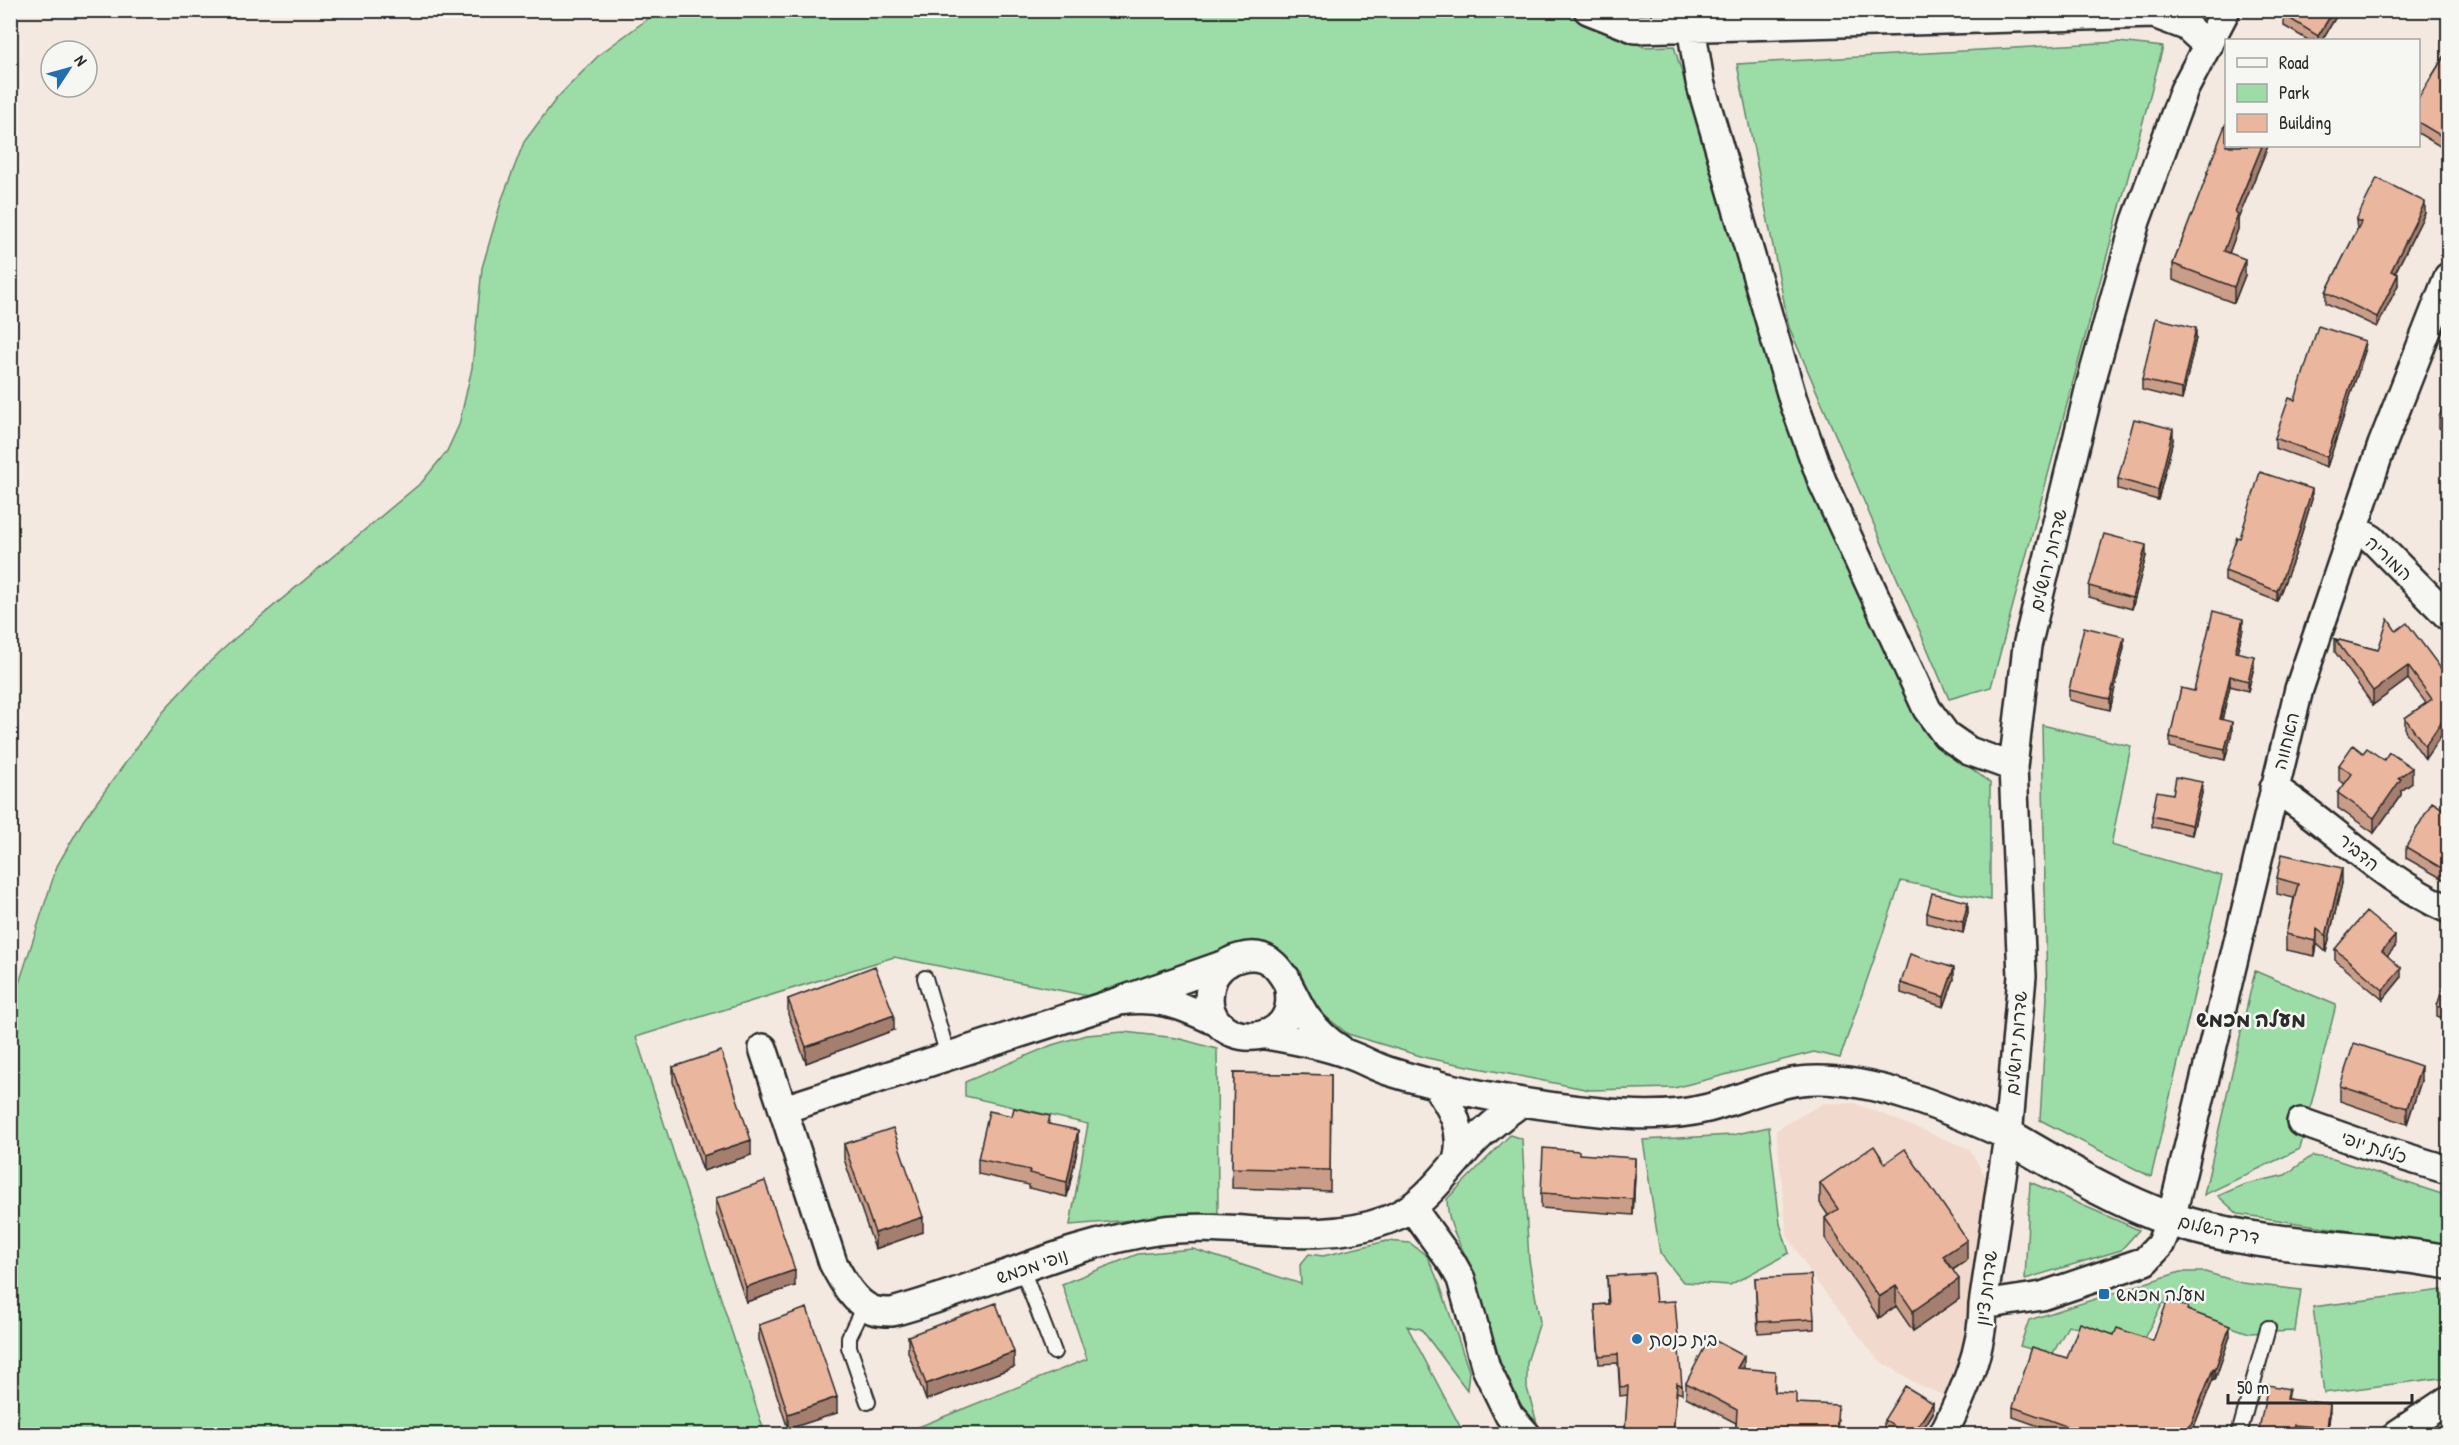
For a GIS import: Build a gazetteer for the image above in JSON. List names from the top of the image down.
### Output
{
  "streets": {
    "street": [
      "המוריה",
      "שדרות ירושלים",
      "האחווה",
      "הדביר",
      "כלילת יופי",
      "דרך השלום",
      "נופי מכמש",
      "שדרות ציון"
    ]
  },
  "crossings": [
    ["המוריה", "האחווה"],
    ["שדרות ירושלים", "דרך השלום"],
    ["שדרות ירושלים", "שדרות ציון"],
    ["האחווה", "הדביר"],
    ["האחווה", "דרך השלום"],
    ["האחווה", "שדרות ציון"],
    ["דרך השלום", "שדרות ציון"]
  ],
  "districts": ["מעלה מכמש"],
  "places": {
    "transit": ["מעלה מכמש"],
    "other": ["בית כנסת"]
  },
  "legend": ["Road", "Park", "Building"],
  "scale_bar": "50 m",
  "north": "top right"
}
